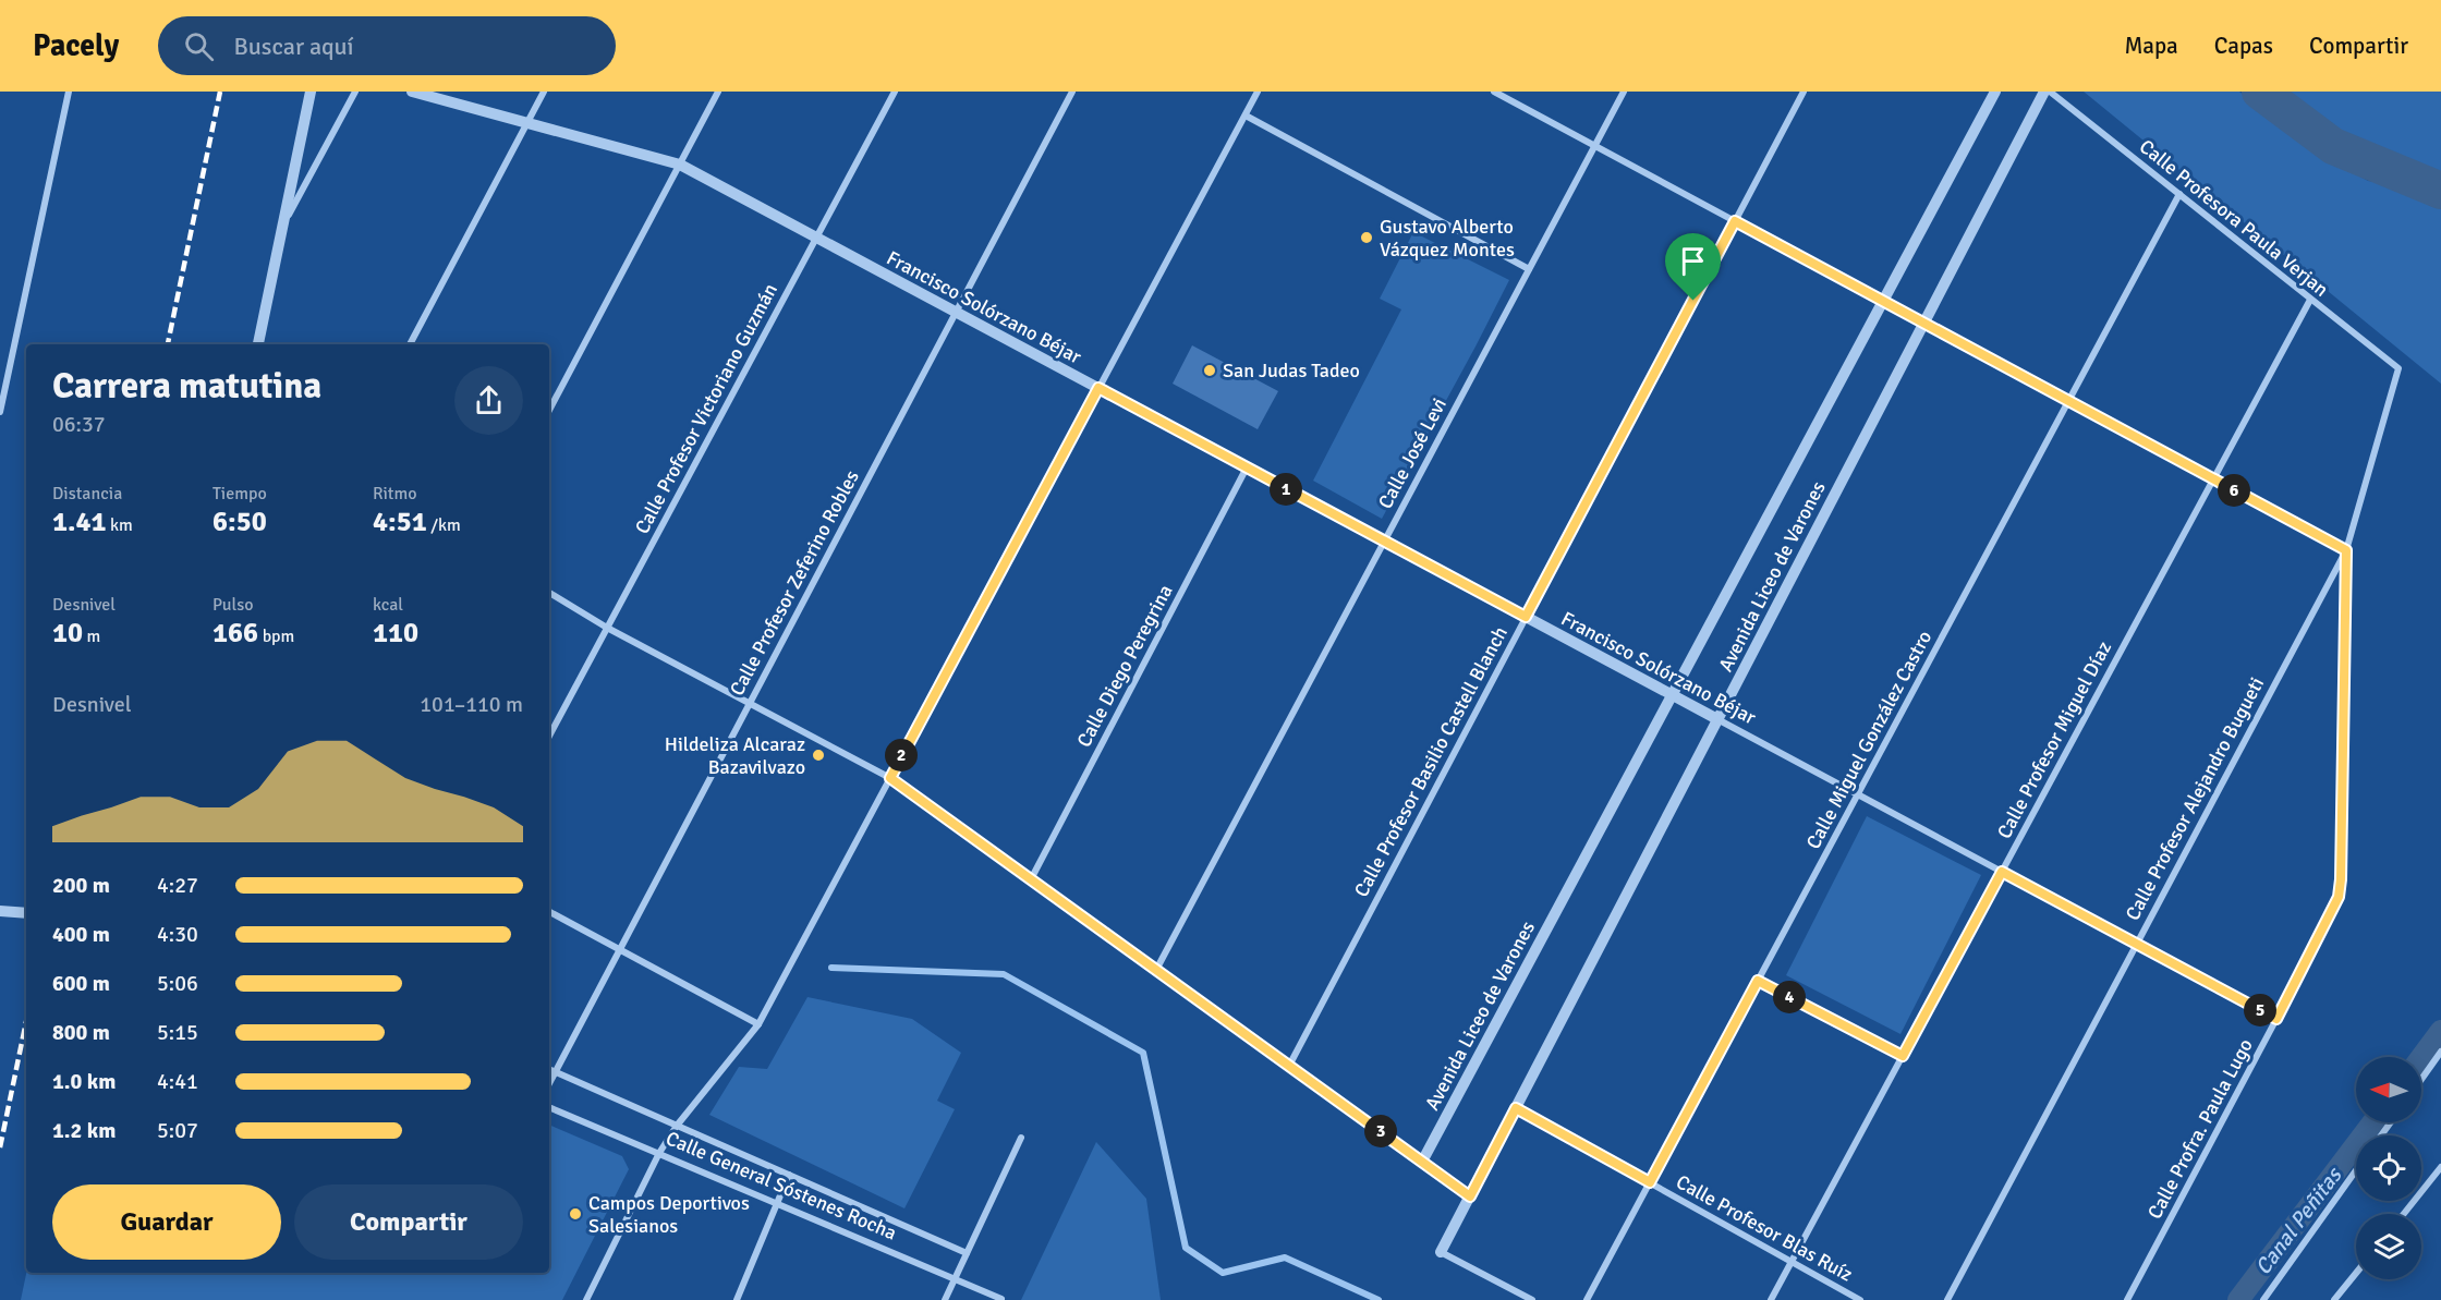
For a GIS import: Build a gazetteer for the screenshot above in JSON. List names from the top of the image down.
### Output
{
  "streets": {
    "street": [
      "Calle Profesora Paula Verjan",
      "Francisco Solórzano Béjar",
      "Calle Profesor Victoriano Guzmán",
      "Calle José Levi",
      "Avenida Liceo de Varones",
      "Calle Profesor Zeferino Robles",
      "Calle Diego Peregrina",
      "Calle Miguel González Castro",
      "Calle Profesor Miguel Díaz",
      "Calle Profesor Basilio Castell Blanch",
      "Calle Profesor Alejandro Bugueti",
      "Calle Profra. Paula Lugo",
      "Calle General Sóstenes Rocha",
      "Calle Profesor Blas Ruíz"
    ]
  },
  "crossings": [
    ["Calle Profesora Paula Verjan", "Calle Miguel González Castro"],
    ["Calle Profesora Paula Verjan", "Calle Profesor Miguel Díaz"],
    ["Calle Profesora Paula Verjan", "Calle Profesor Alejandro Bugueti"],
    ["Francisco Solórzano Béjar", "Calle Profesor Victoriano Guzmán"],
    ["Francisco Solórzano Béjar", "Calle José Levi"],
    ["Francisco Solórzano Béjar", "Avenida Liceo de Varones"],
    ["Francisco Solórzano Béjar", "Calle Profesor Zeferino Robles"],
    ["Francisco Solórzano Béjar", "Calle Diego Peregrina"],
    ["Francisco Solórzano Béjar", "Calle Miguel González Castro"],
    ["Francisco Solórzano Béjar", "Calle Profesor Miguel Díaz"],
    ["Francisco Solórzano Béjar", "Calle Profesor Basilio Castell Blanch"],
    ["Francisco Solórzano Béjar", "Calle Profesor Alejandro Bugueti"],
    ["Francisco Solórzano Béjar", "Calle Profra. Paula Lugo"],
    ["Avenida Liceo de Varones", "Calle Profesor Blas Ruíz"],
    ["Calle Profesor Zeferino Robles", "Calle General Sóstenes Rocha"],
    ["Calle Miguel González Castro", "Calle Profesor Blas Ruíz"],
    ["Calle Profesor Miguel Díaz", "Calle Profesor Blas Ruíz"],
    ["Calle Profesor Alejandro Bugueti", "Calle Profra. Paula Lugo"]
  ],
  "water": ["Canal Peñitas"],
  "places": [
    "Gustavo Alberto Vázquez Montes",
    "San Judas Tadeo",
    "Hildeliza Alcaraz Bazavilvazo",
    "Campos Deportivos Salesianos"
  ],
  "north": "left",
  "page": {
    "header": "Pacely",
    "search": "Buscar aquí",
    "nav": ["Mapa", "Capas", "Compartir"],
    "heading": ["Carrera matutina", "06:37"],
    "stats": [
      ["Distancia", "1.41 km"],
      ["Tiempo", "6:50"],
      ["Ritmo", "4:51 /km"],
      ["Desnivel", "10 m"],
      ["Pulso", "166 bpm"],
      ["kcal", "110"]
    ],
    "pins": [
      "1",
      "6",
      "2",
      "4",
      "5",
      "3"
    ],
    "chart": ["Desnivel", "101–110 m"],
    "list": [
      {
        "name": "200 m",
        "note": "4:27"
      },
      {
        "name": "400 m",
        "note": "4:30"
      },
      {
        "name": "600 m",
        "note": "5:06"
      },
      {
        "name": "800 m",
        "note": "5:15"
      },
      {
        "name": "1.0 km",
        "note": "4:41"
      },
      {
        "name": "1.2 km",
        "note": "5:07"
      }
    ],
    "buttons": ["Guardar", "Compartir"]
  }
}
